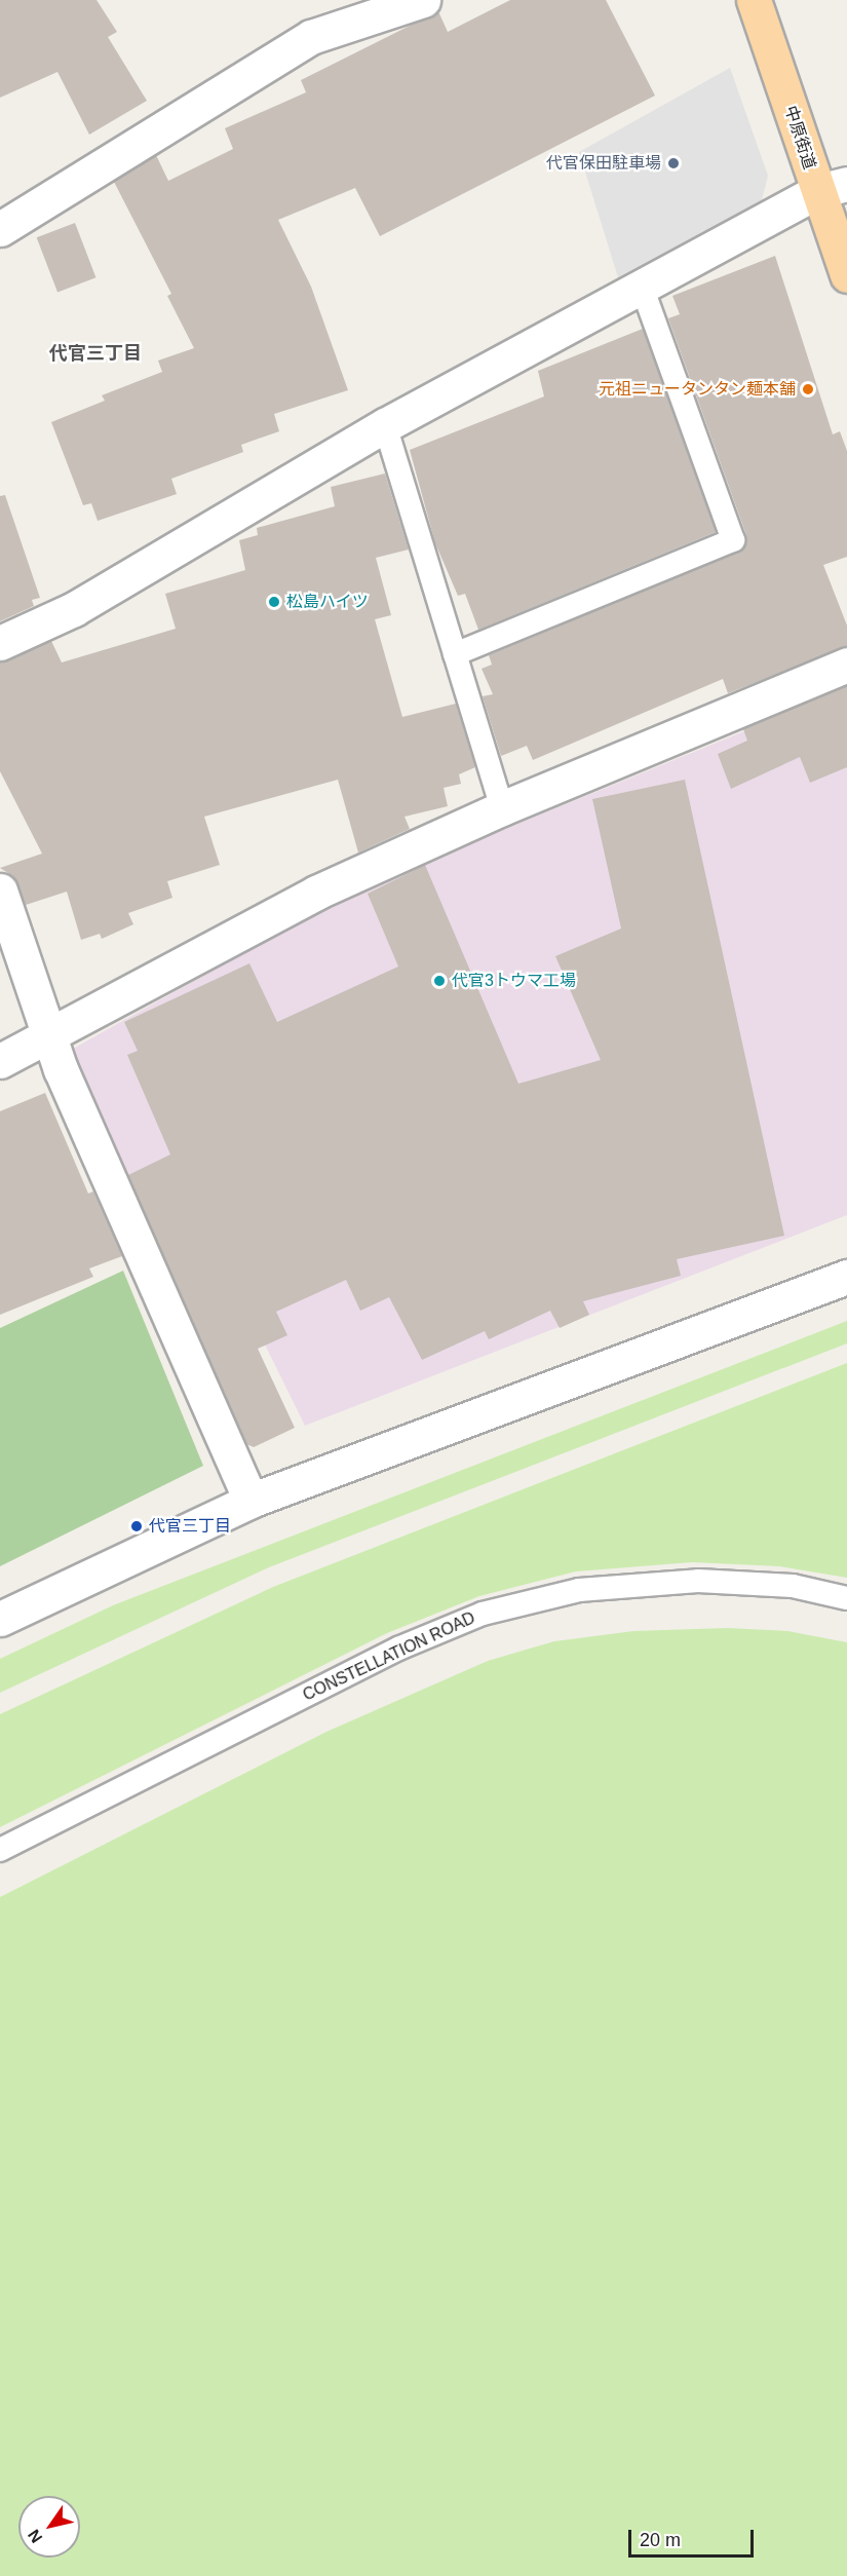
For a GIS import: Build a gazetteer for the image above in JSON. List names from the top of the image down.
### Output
{
  "streets": {
    "main road": ["中原街道"],
    "lane": ["CONSTELLATION ROAD"]
  },
  "districts": ["代官三丁目"],
  "places": [
    "代官保田駐車場",
    "元祖ニュータンタン麺本舗",
    "松島ハイツ",
    "代官3トウマ工場",
    "代官三丁目"
  ],
  "scale_bar": "20 m",
  "north": "bottom left"
}
